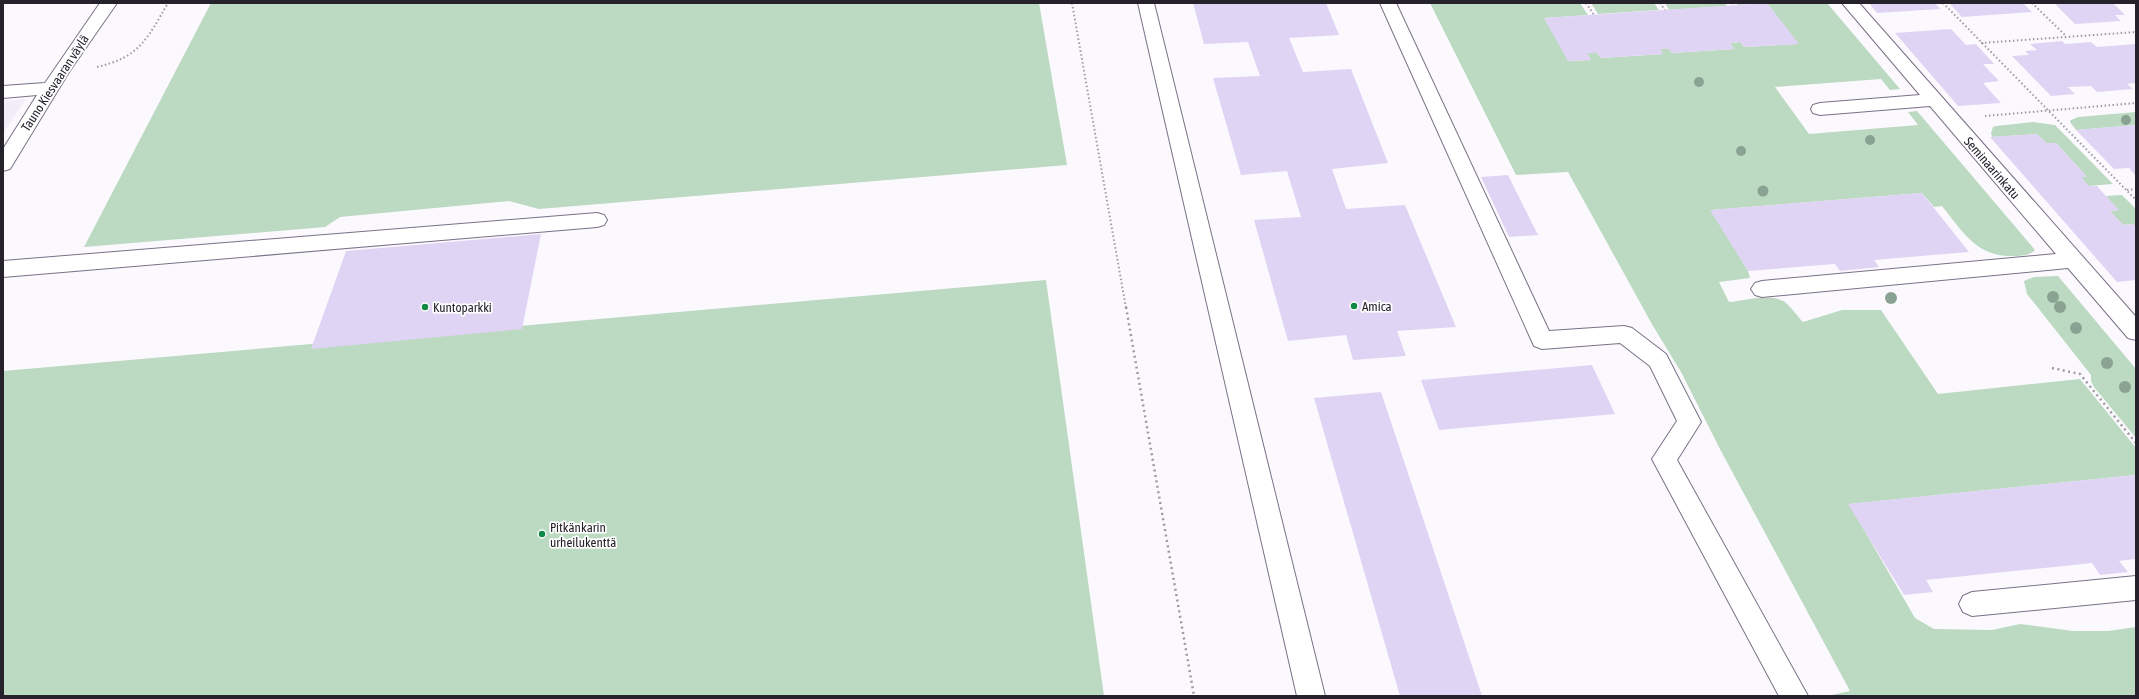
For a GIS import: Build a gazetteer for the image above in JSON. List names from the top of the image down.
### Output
{
  "streets": {
    "street": ["Tauno Kiesvaaran väylä", "Seminaarinkatu"]
  },
  "places": ["Amica", "Kuntoparkki", "Pitkänkarin urheilukenttä"]
}
